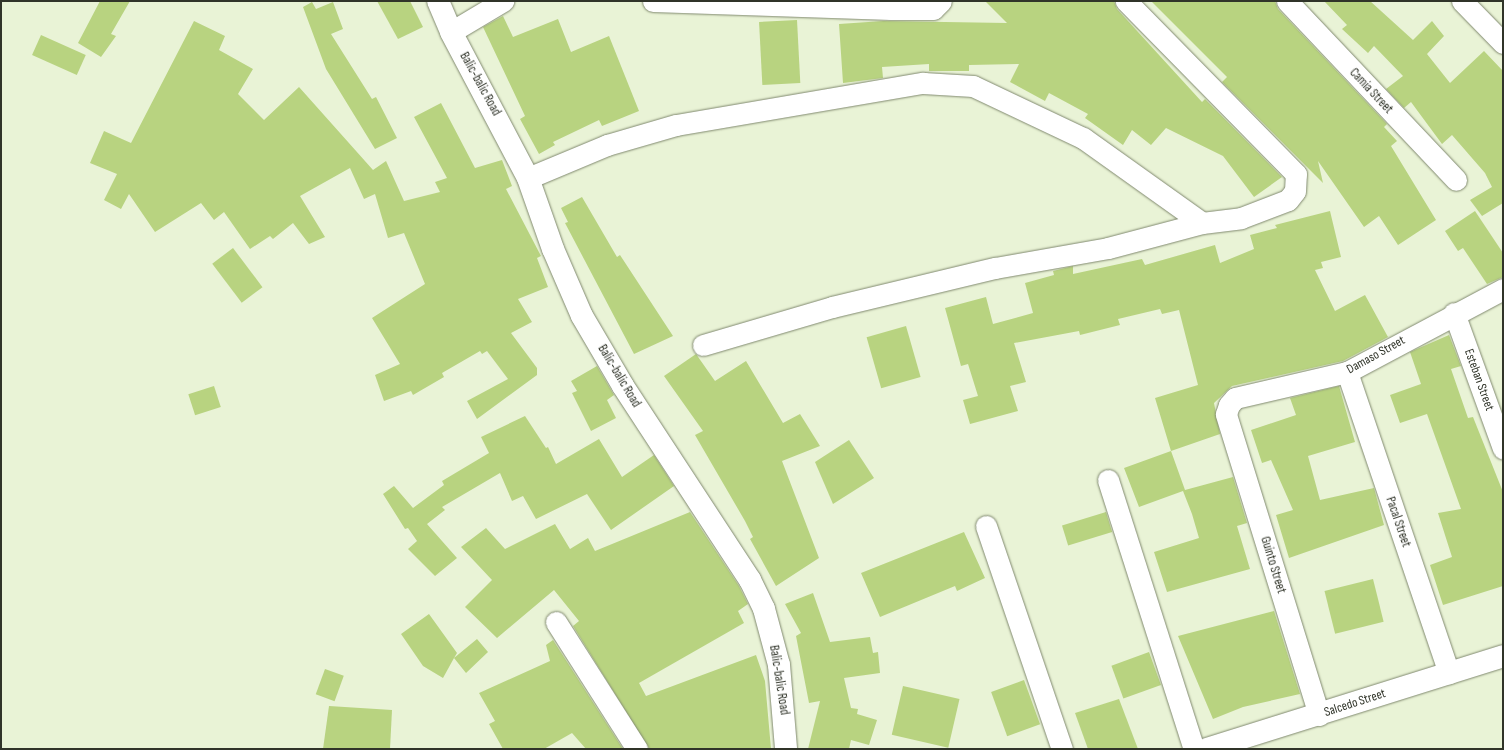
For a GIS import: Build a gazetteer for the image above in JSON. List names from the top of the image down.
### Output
{
  "streets": {
    "main road": ["Balic-balic Road", "Salcedo Street"],
    "street": [
      "Camia Street",
      "Damaso Street",
      "Esteban Street",
      "Pacal Street",
      "Guinto Street"
    ]
  },
  "crossings": [
    ["Damaso Street", "Esteban Street"],
    ["Damaso Street", "Pacal Street"],
    ["Damaso Street", "Guinto Street"],
    ["Pacal Street", "Salcedo Street"],
    ["Guinto Street", "Salcedo Street"]
  ]
}
